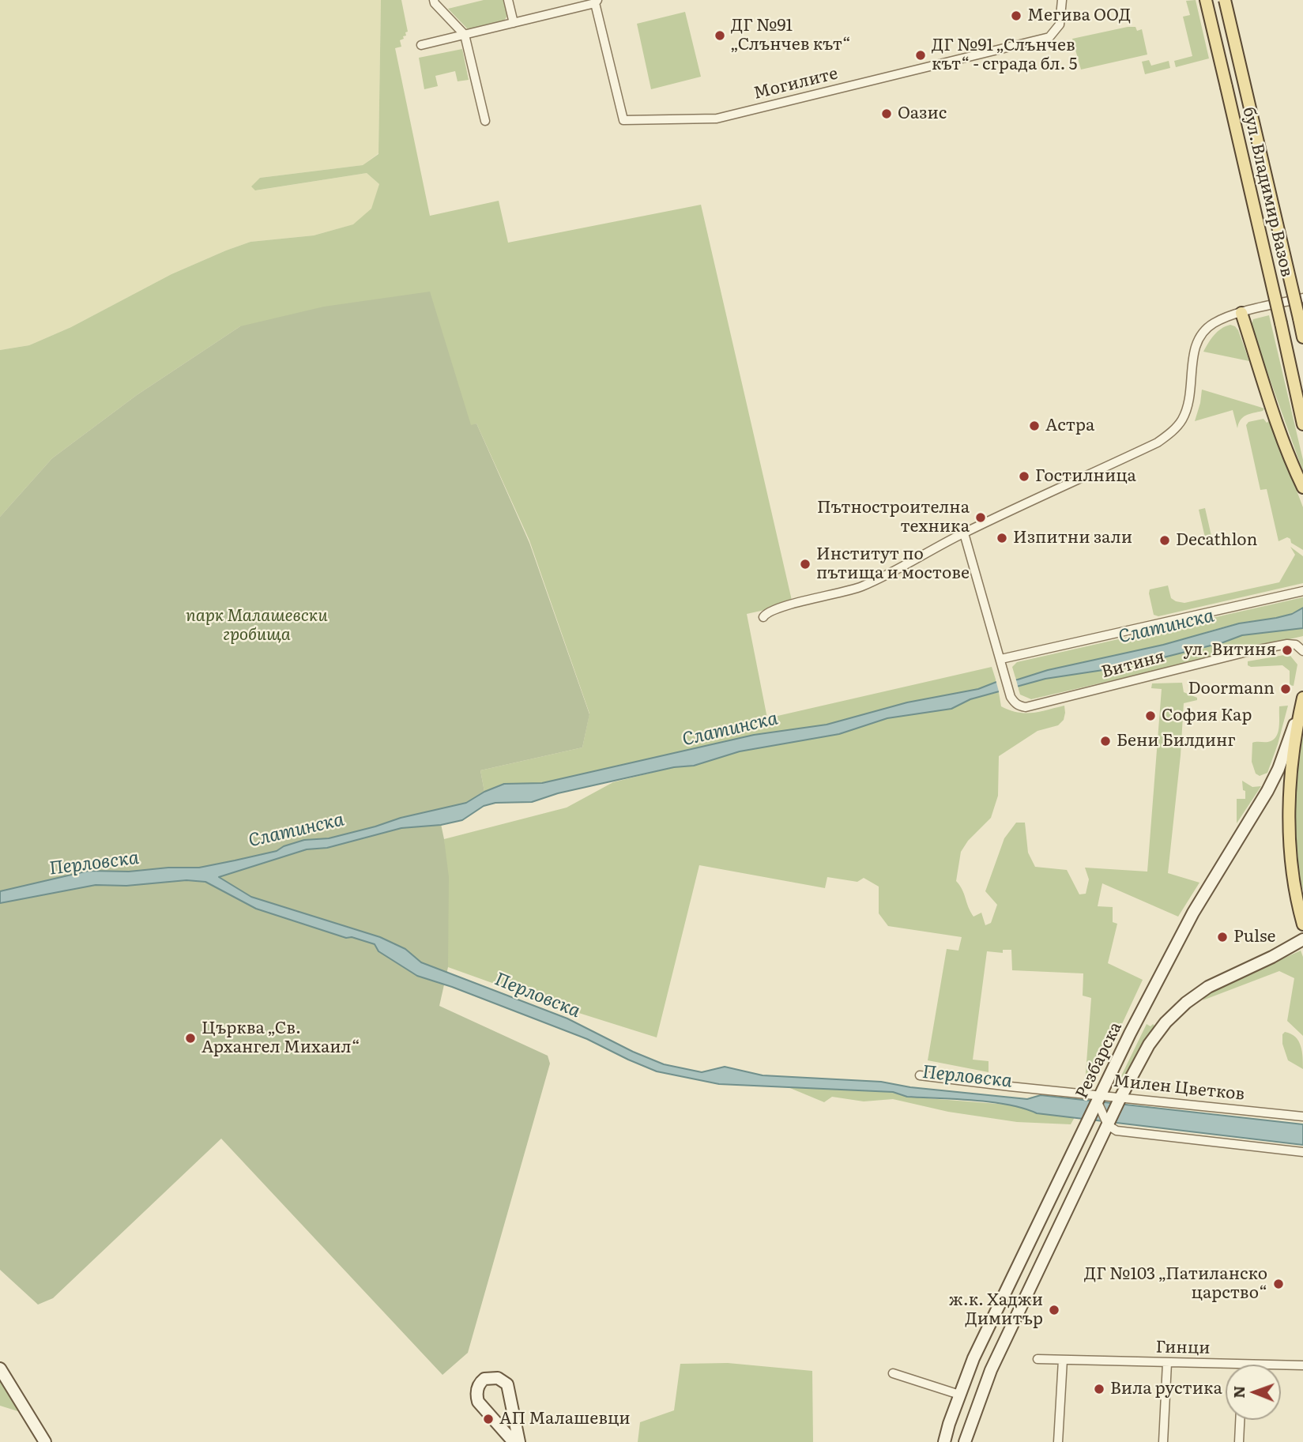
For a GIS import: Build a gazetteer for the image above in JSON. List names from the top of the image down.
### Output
{
  "streets": {
    "main road": ["бул. Владимир Вазов"],
    "street": [
      "Могилите",
      "Витиня",
      "Резбарска",
      "Милен Цветков",
      "Гинци"
    ]
  },
  "crossings": [
    ["Резбарска", "Милен Цветков"]
  ],
  "water": ["Слатинска", "Перловска"],
  "parks": ["парк Малашевски гробища"],
  "places": [
    "Мегива ООД",
    "ДГ №91 „Слънчев кът“",
    "ДГ №91 „Слънчев кът“ - сграда бл. 5",
    "Оазис",
    "Астра",
    "Гостилница",
    "Пътностроителна техника",
    "Изпитни зали",
    "Decathlon",
    "Институт по пътища и мостове",
    "ул. Витиня",
    "Doormann",
    "София Кар",
    "Бени Билдинг",
    "Pulse",
    "Църква „Св. Архангел Михаил“",
    "ДГ №103 „Патиланско царство“",
    "ж.к. Хаджи Димитър",
    "Вила рустика",
    "АП Малашевци"
  ],
  "north": "left"
}
